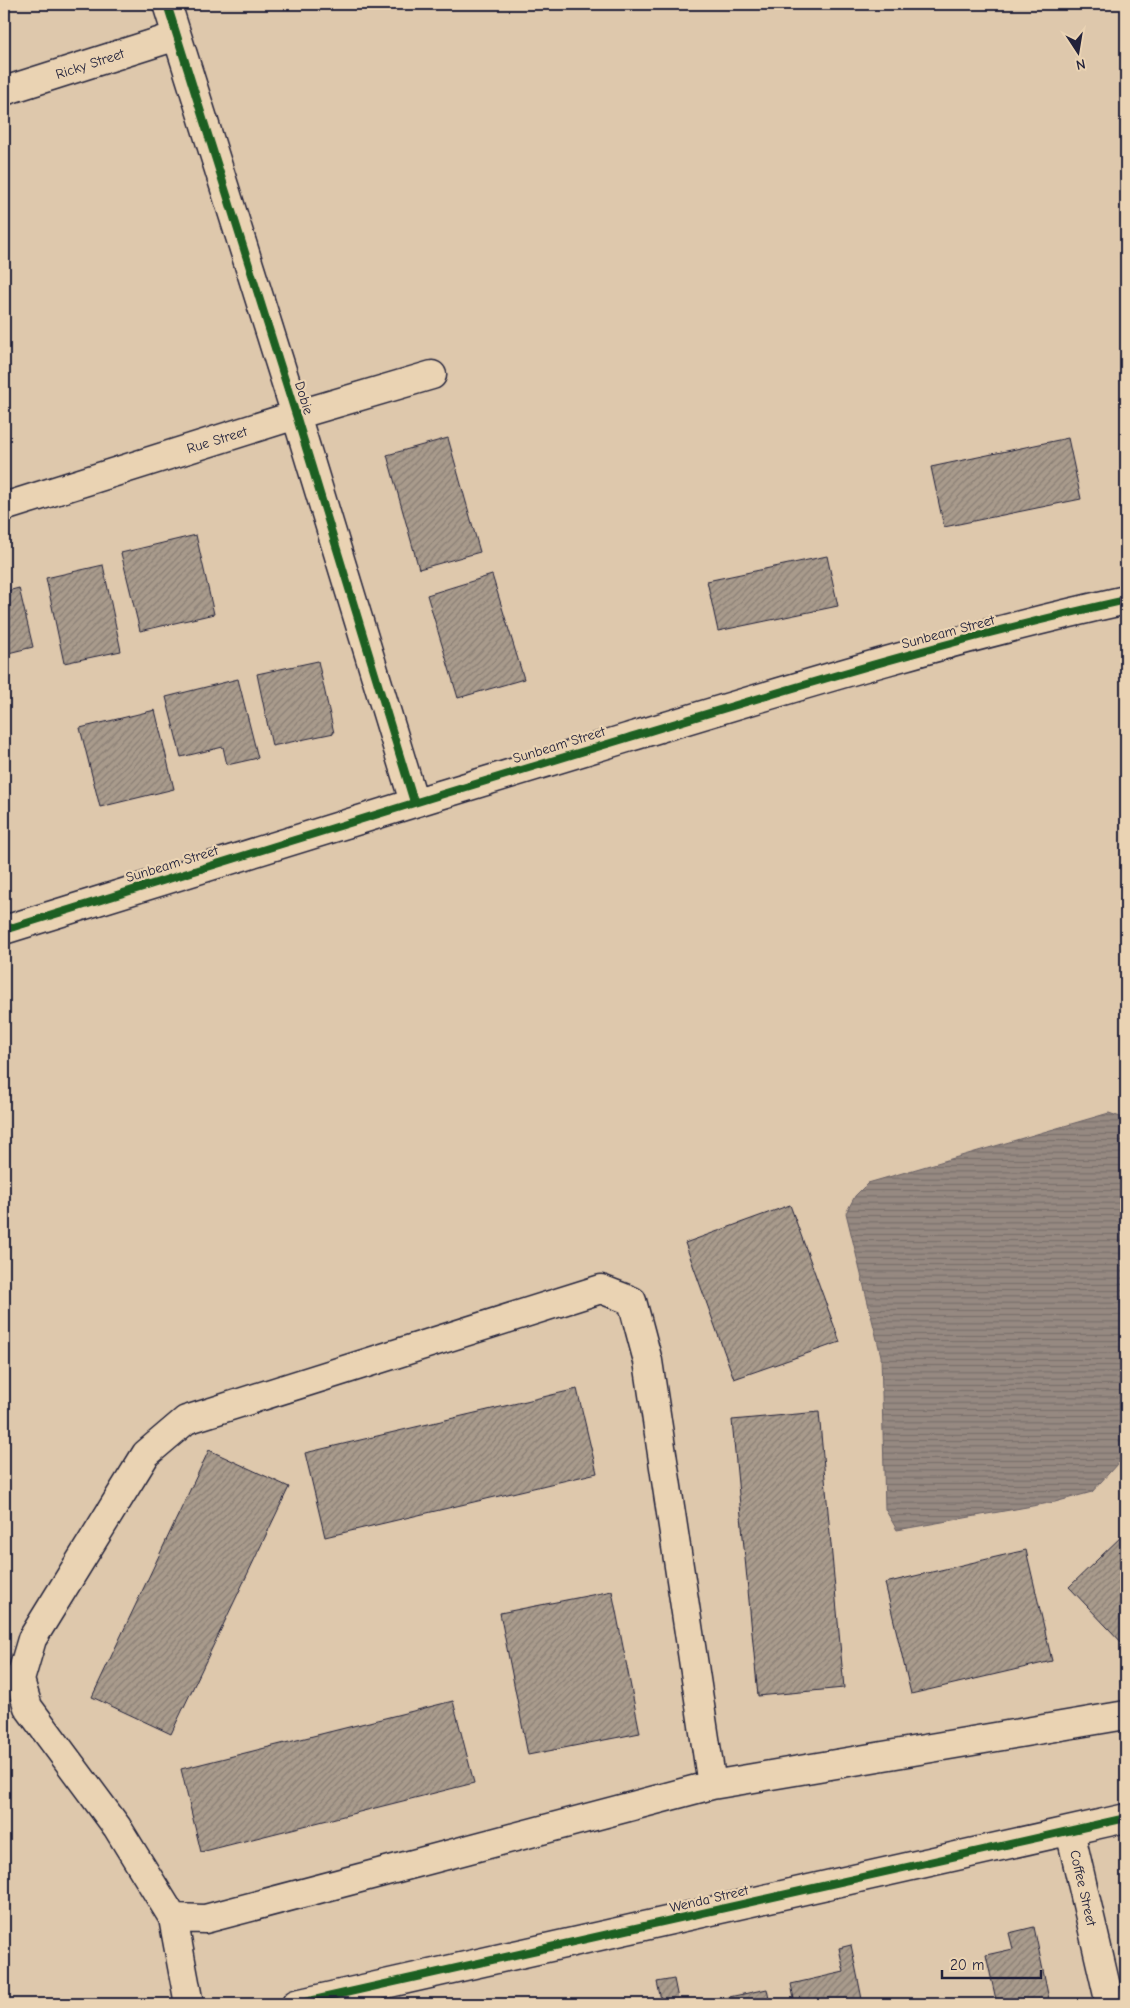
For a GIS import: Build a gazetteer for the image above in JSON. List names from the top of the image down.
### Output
{
  "streets": {
    "street": [
      "Ricky Street",
      "Dobie",
      "Rue Street",
      "Sunbeam Street",
      "Coffee Street",
      "Wenda Street"
    ]
  },
  "crossings": [
    ["Ricky Street", "Dobie"],
    ["Dobie", "Rue Street"],
    ["Dobie", "Sunbeam Street"],
    ["Coffee Street", "Wenda Street"]
  ],
  "scale_bar": "20 m",
  "north": "bottom"
}
